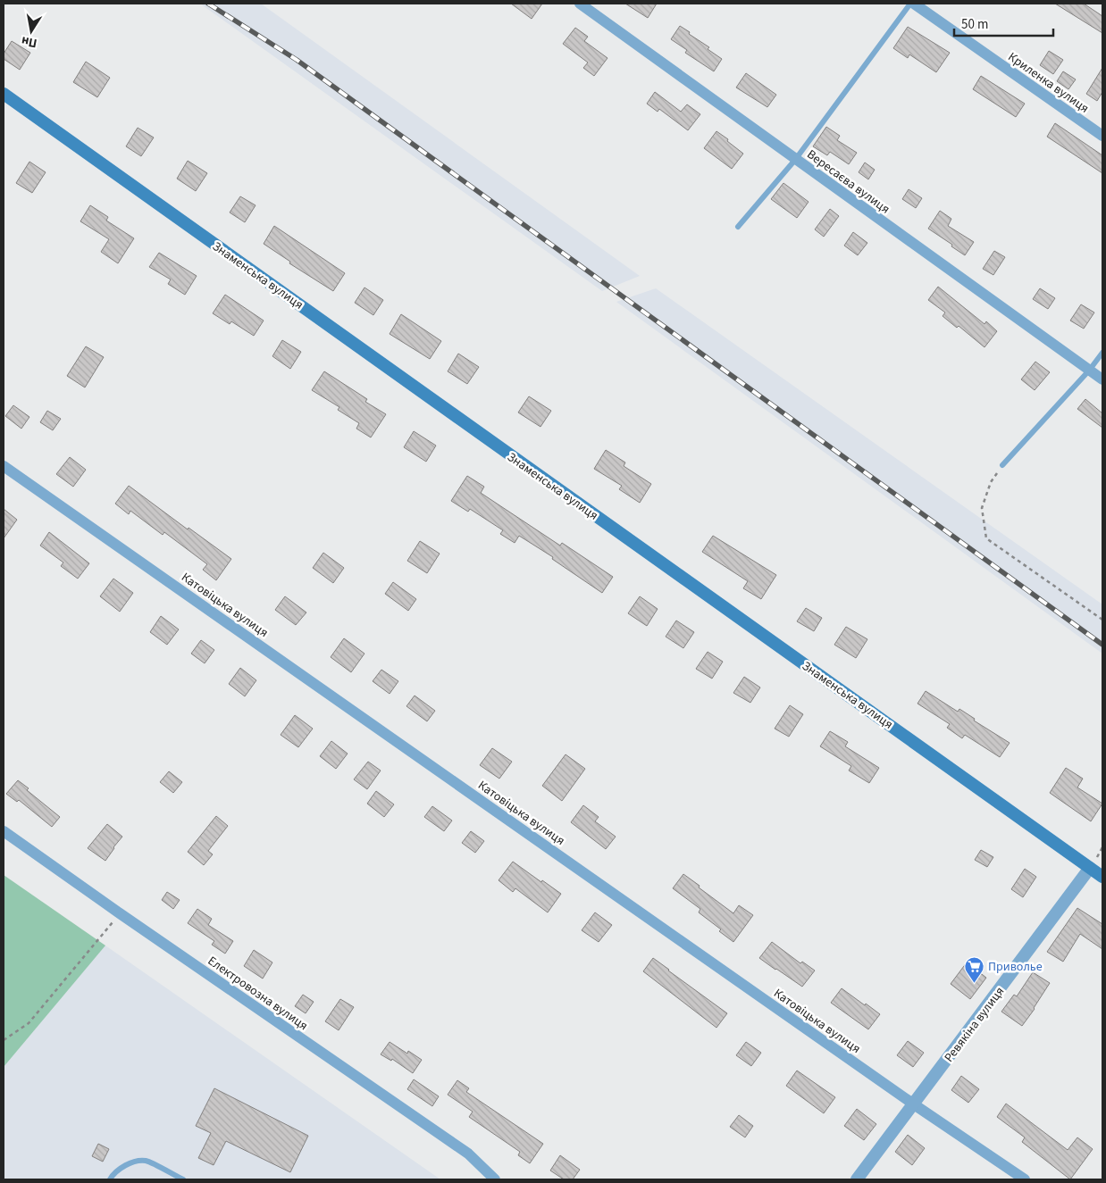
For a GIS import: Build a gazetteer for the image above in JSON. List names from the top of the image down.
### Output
{
  "streets": {
    "main road": ["Знаменська вулиця"],
    "street": [
      "Криленка вулиця",
      "Вересаєва вулиця",
      "Катовіцька вулиця",
      "Електровозна вулиця",
      "Ревякіна вулиця"
    ]
  },
  "crossings": [
    ["Знаменська вулиця", "Ревякіна вулиця"],
    ["Катовіцька вулиця", "Ревякіна вулиця"]
  ],
  "places": {
    "supermarket": ["Приволье"]
  },
  "scale_bar": "50 m",
  "north": "bottom"
}
